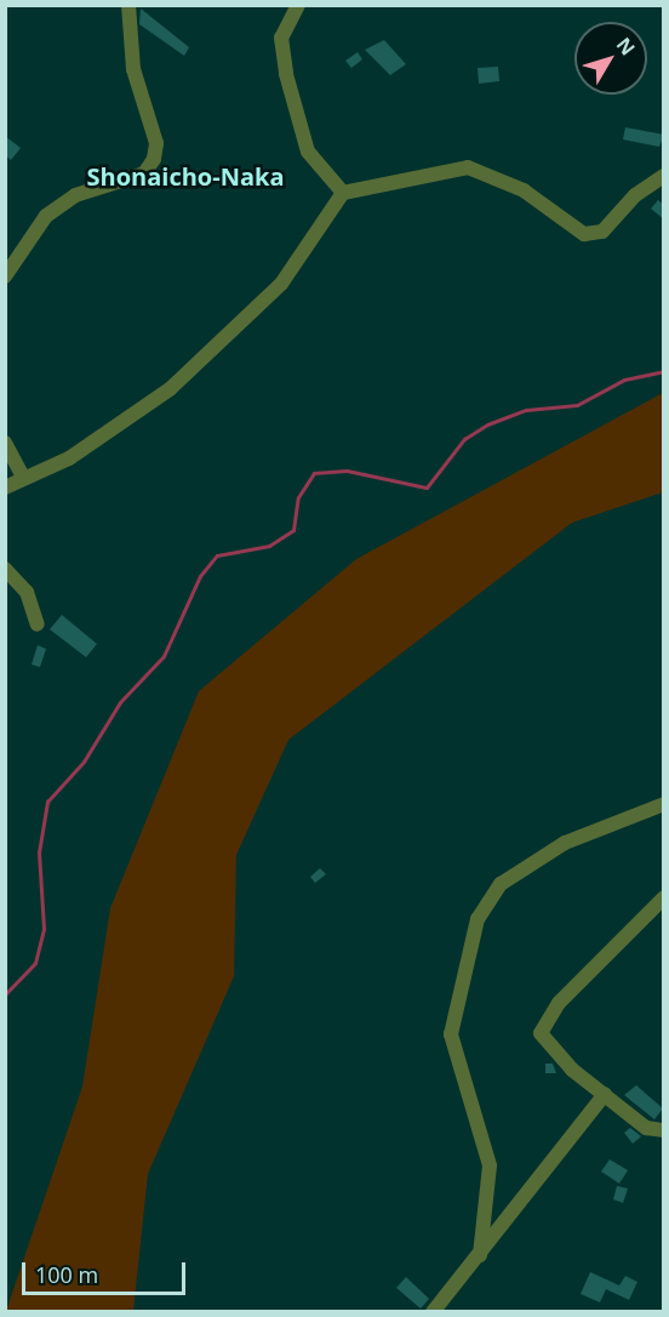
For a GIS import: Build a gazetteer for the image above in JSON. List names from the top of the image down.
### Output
{
  "districts": ["Shonaicho-Naka"],
  "scale_bar": "100 m",
  "north": "top right"
}
